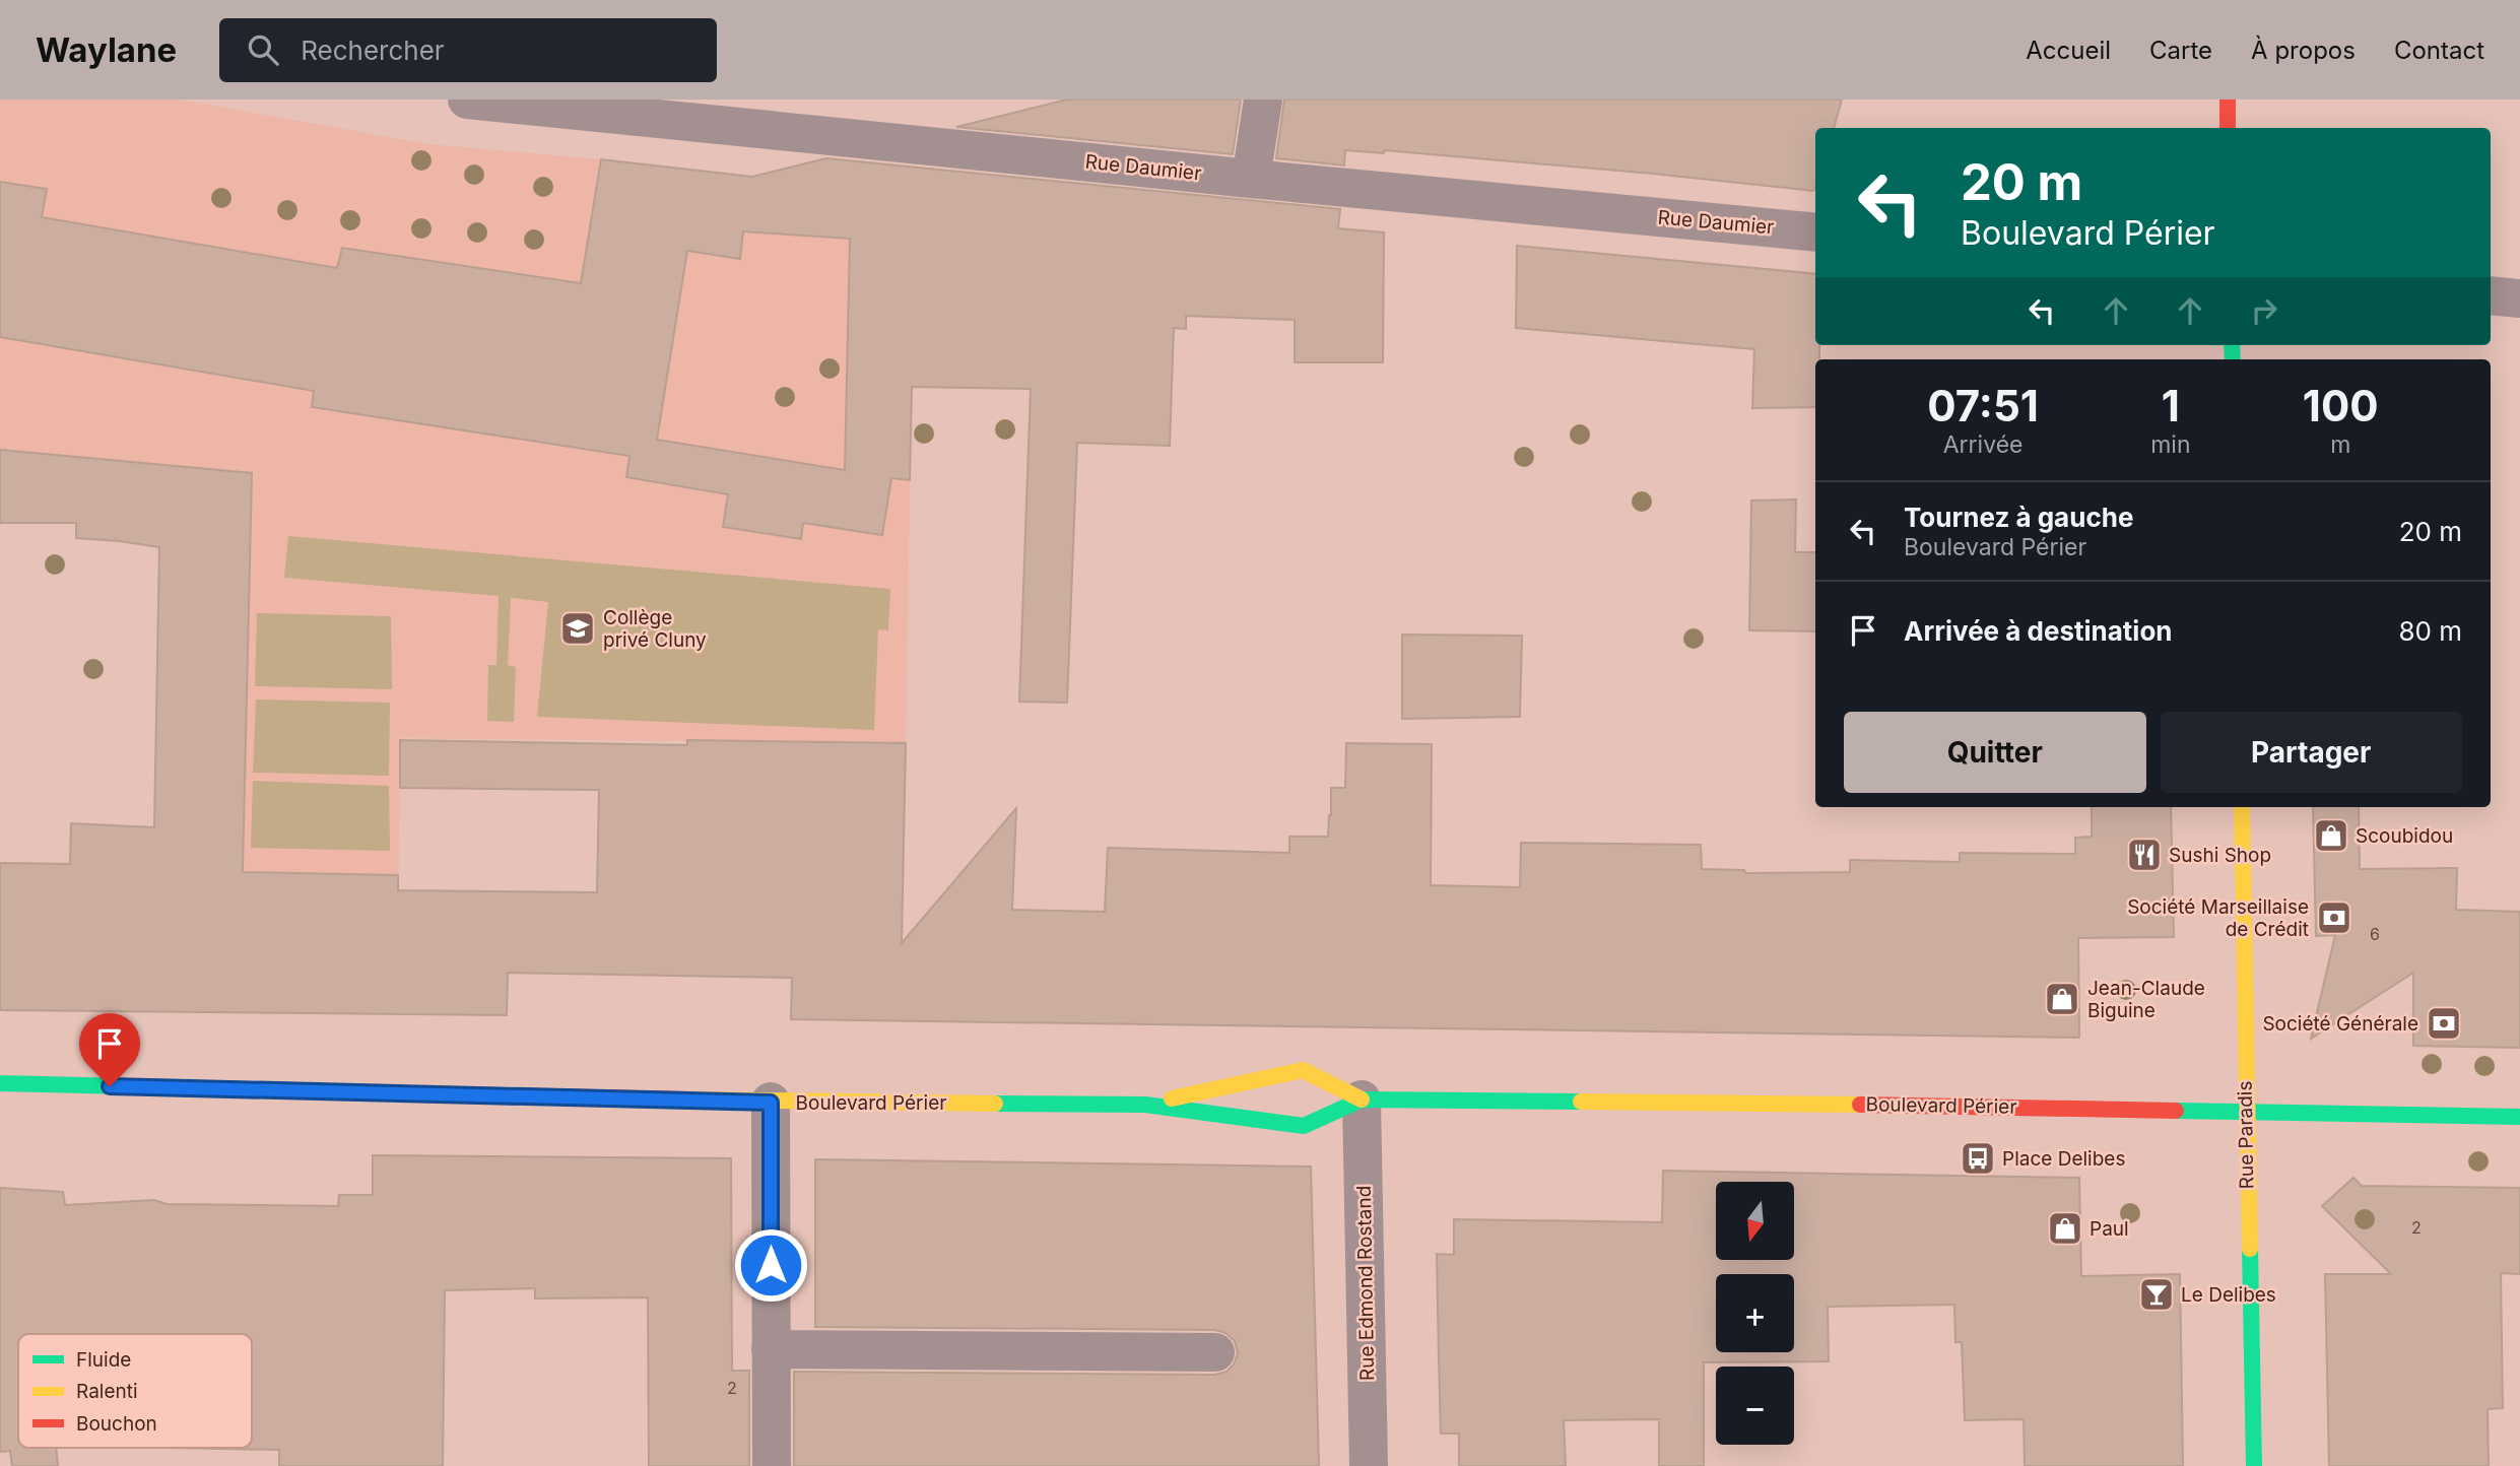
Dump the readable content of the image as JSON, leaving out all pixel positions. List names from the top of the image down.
{
  "streets": {
    "street": [
      "Rue Daumier",
      "Boulevard Périer",
      "Rue Paradis",
      "Rue Edmond Rostand"
    ]
  },
  "crossings": [
    ["Boulevard Périer", "Rue Paradis"],
    ["Boulevard Périer", "Rue Edmond Rostand"]
  ],
  "places": {
    "school or university": ["Collège privé Cluny"],
    "shop": ["Scoubidou", "Jean-Claude Biguine", "Paul"],
    "restaurant": ["Sushi Shop"],
    "bank": ["Société Marseillaise de Crédit", "Société Générale"],
    "bus stop": ["Place Delibes"],
    "bar": ["Le Delibes"]
  },
  "house_numbers": ["6", "2", "2"],
  "legend": ["Fluide", "Ralenti", "Bouchon"],
  "north": "bottom",
  "page": {
    "header": "Waylane",
    "search": "Rechercher",
    "nav": [
      "Accueil",
      "Carte",
      "À propos",
      "Contact"
    ],
    "turn": ["20 m", "Boulevard Périer"],
    "eta": [
      "07:51",
      "Arrivée",
      "1",
      "min",
      "100",
      "m"
    ],
    "list": [
      {
        "name": "Tournez à gauche",
        "note": "Boulevard Périer",
        "value": "20 m"
      },
      {
        "name": "Arrivée à destination",
        "value": "80 m"
      }
    ],
    "buttons": ["Quitter", "Partager"],
    "map_buttons": ["+", "−"]
  }
}
